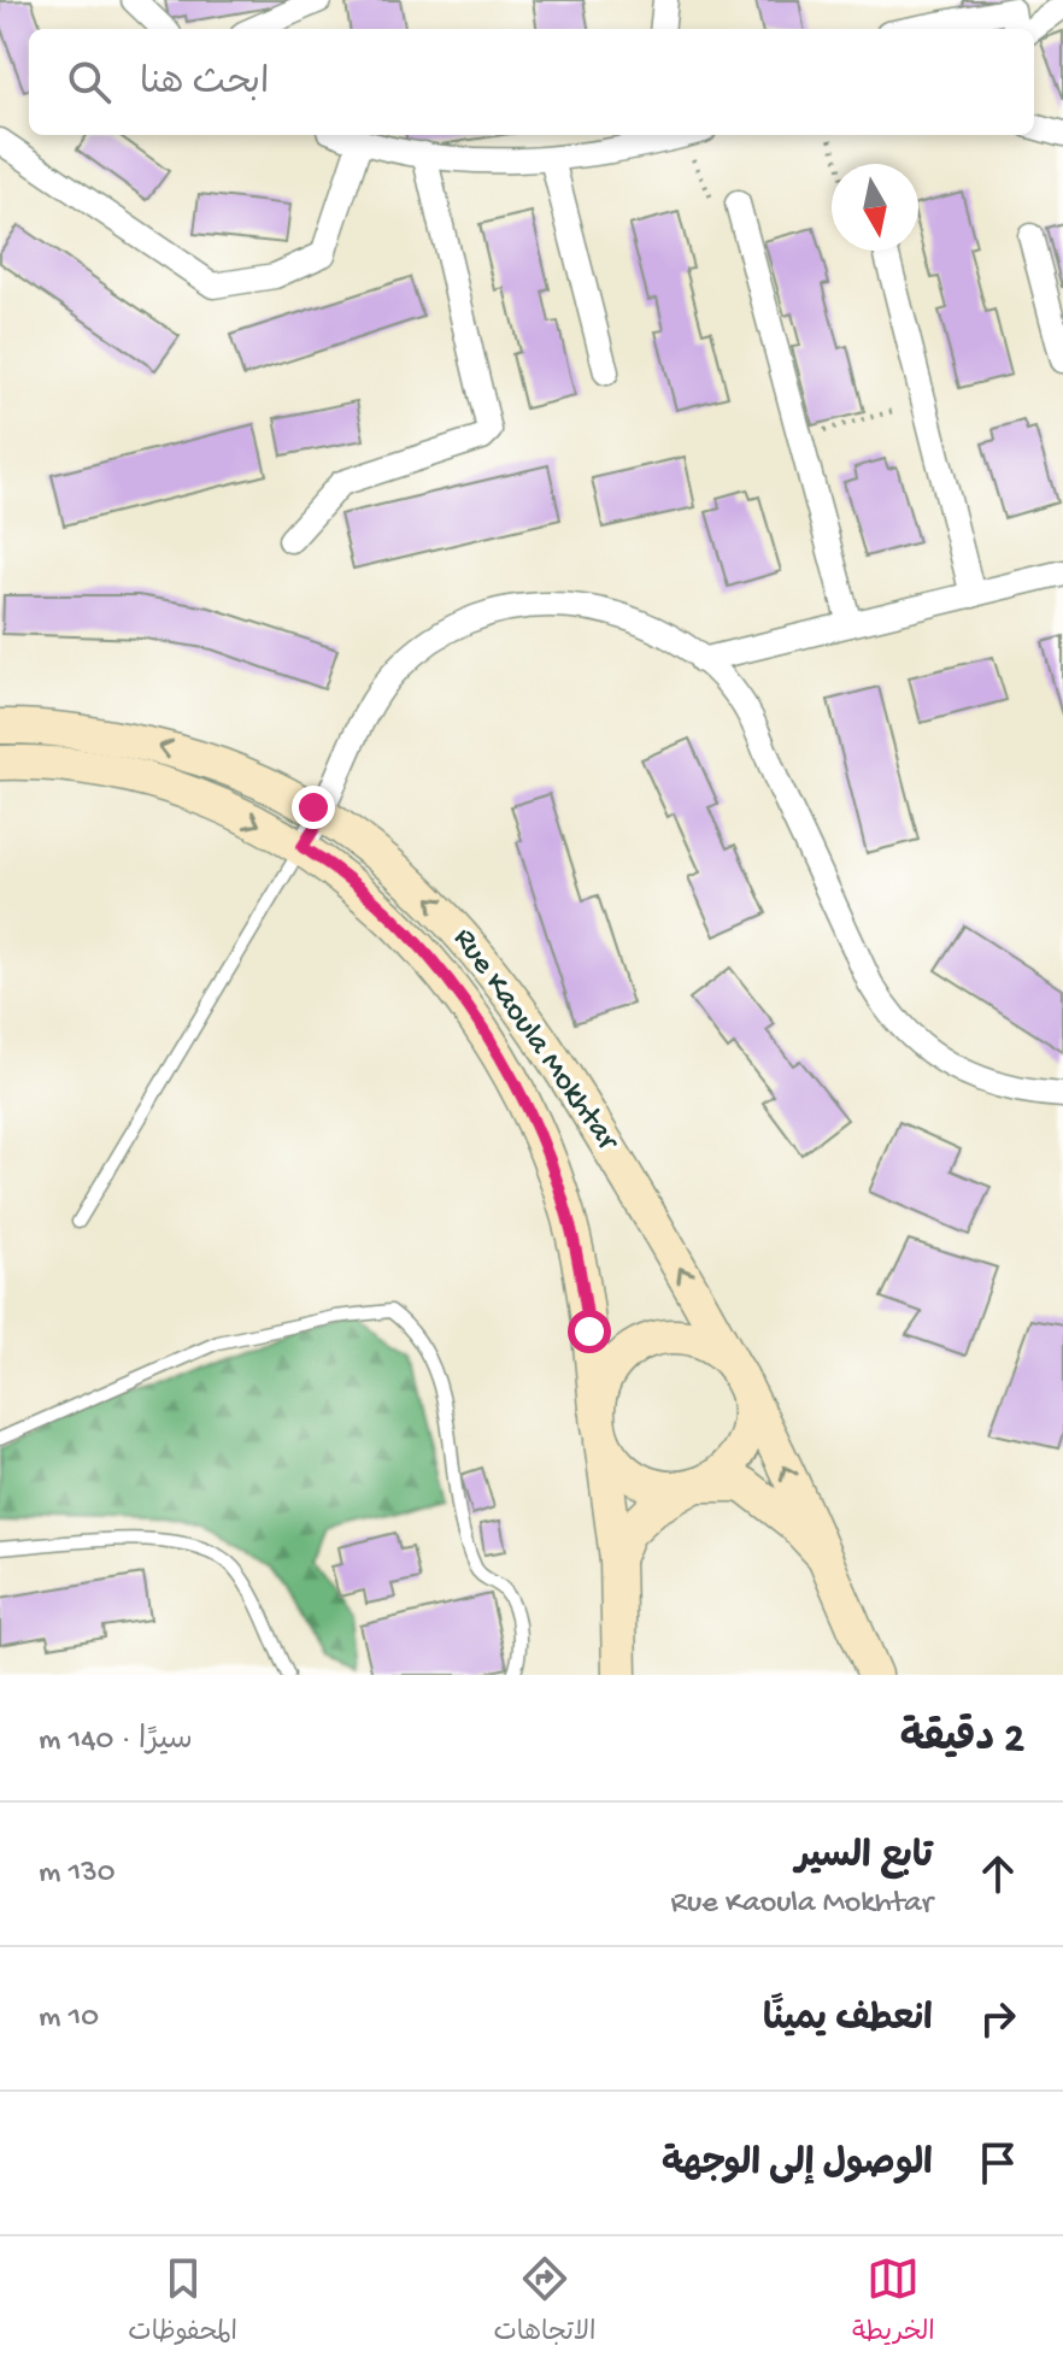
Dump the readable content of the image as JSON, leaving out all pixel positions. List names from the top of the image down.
{
  "streets": {
    "main road": ["Rue Kaoula Mokhtar"]
  },
  "north": "bottom",
  "page": {
    "search": "ابحث هنا",
    "heading": ["2 دقيقة", "سيرًا · 140 m"],
    "list": [
      ["تابع السير", "Rue Kaoula Mokhtar", "130 m"],
      ["انعطف يمينًا", "10 m"],
      "الوصول إلى الوجهة"
    ],
    "nav": ["الخريطة", "الاتجاهات", "المحفوظات"]
  }
}
